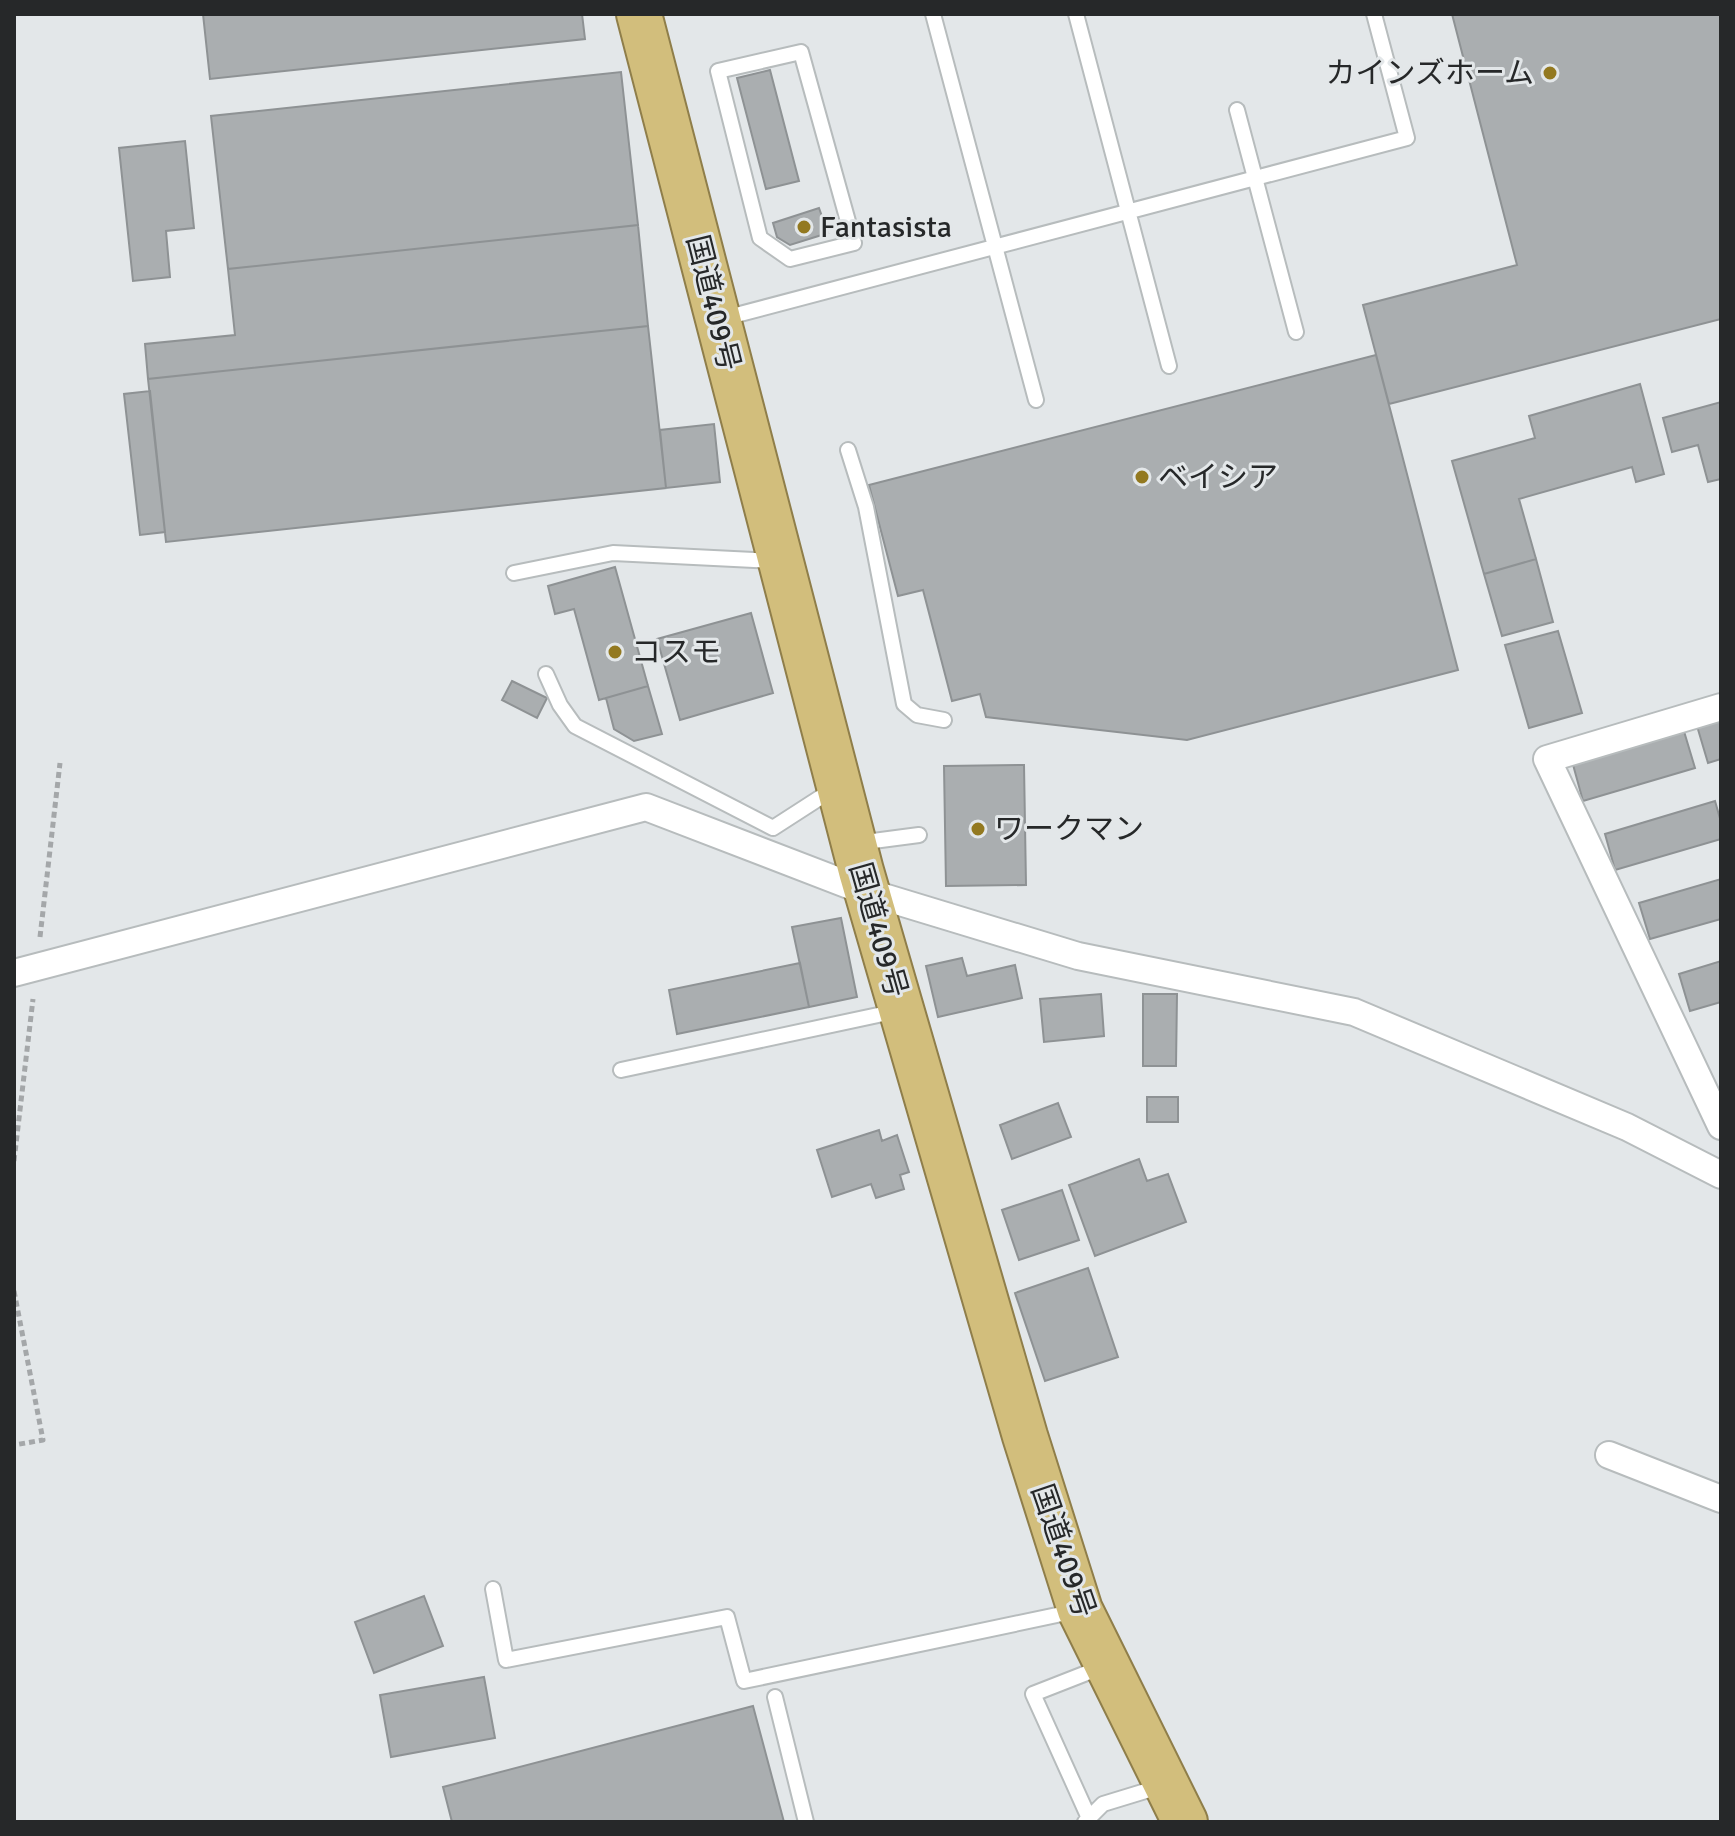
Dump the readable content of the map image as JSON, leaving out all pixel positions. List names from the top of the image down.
{
  "streets": {
    "highway": ["国道409号"]
  },
  "places": [
    "カインズホーム",
    "Fantasista",
    "ベイシア",
    "コスモ",
    "ワークマン"
  ]
}
